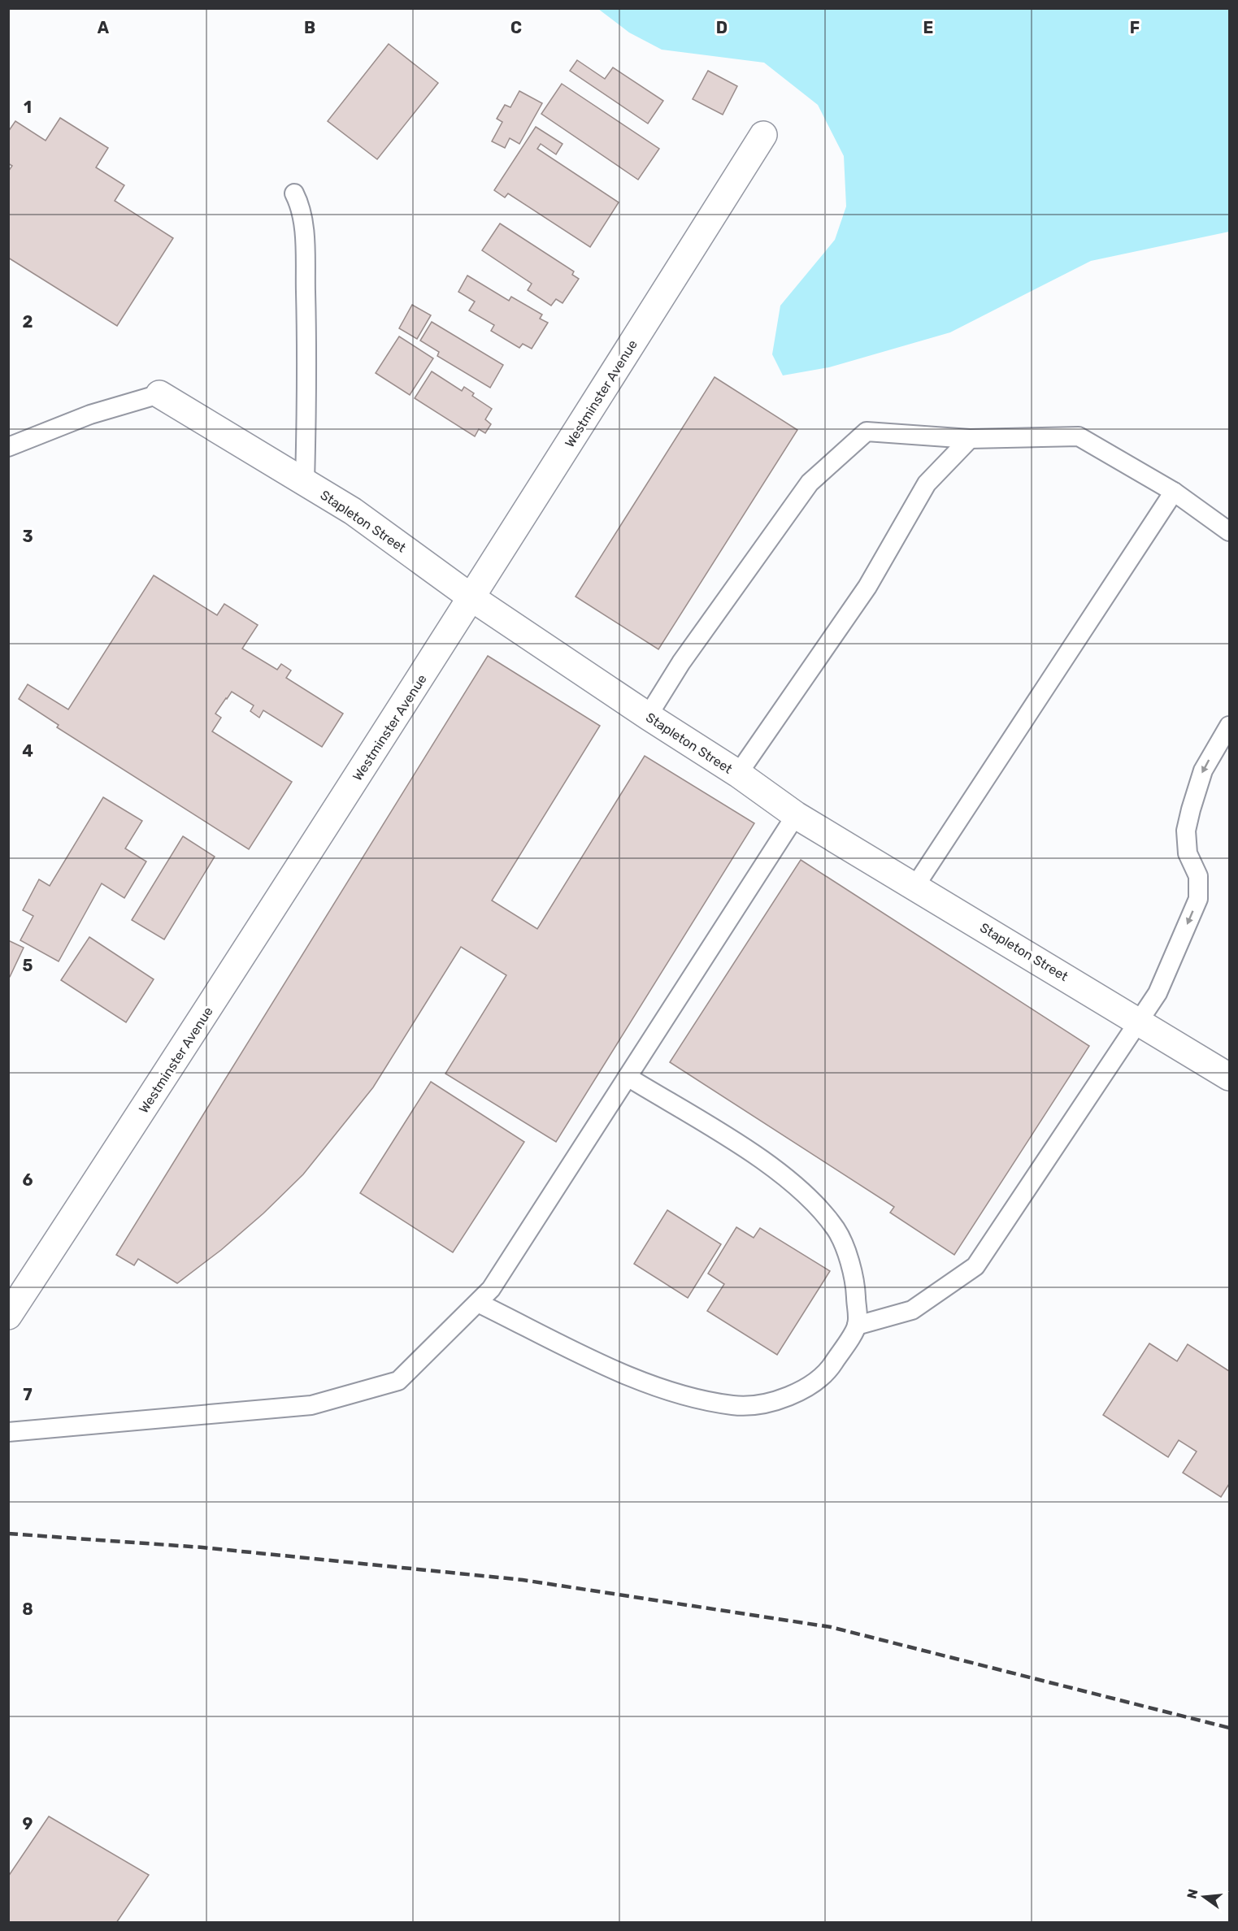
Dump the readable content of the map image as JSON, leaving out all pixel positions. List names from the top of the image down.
{
  "streets": {
    "street": ["Westminster Avenue", "Stapleton Street"]
  },
  "crossings": [
    ["Westminster Avenue", "Stapleton Street"]
  ],
  "north": "left",
  "grid": {
    "columns": [
      "A",
      "B",
      "C",
      "D",
      "E",
      "F"
    ],
    "rows": [
      "1",
      "2",
      "3",
      "4",
      "5",
      "6",
      "7",
      "8",
      "9"
    ]
  }
}
